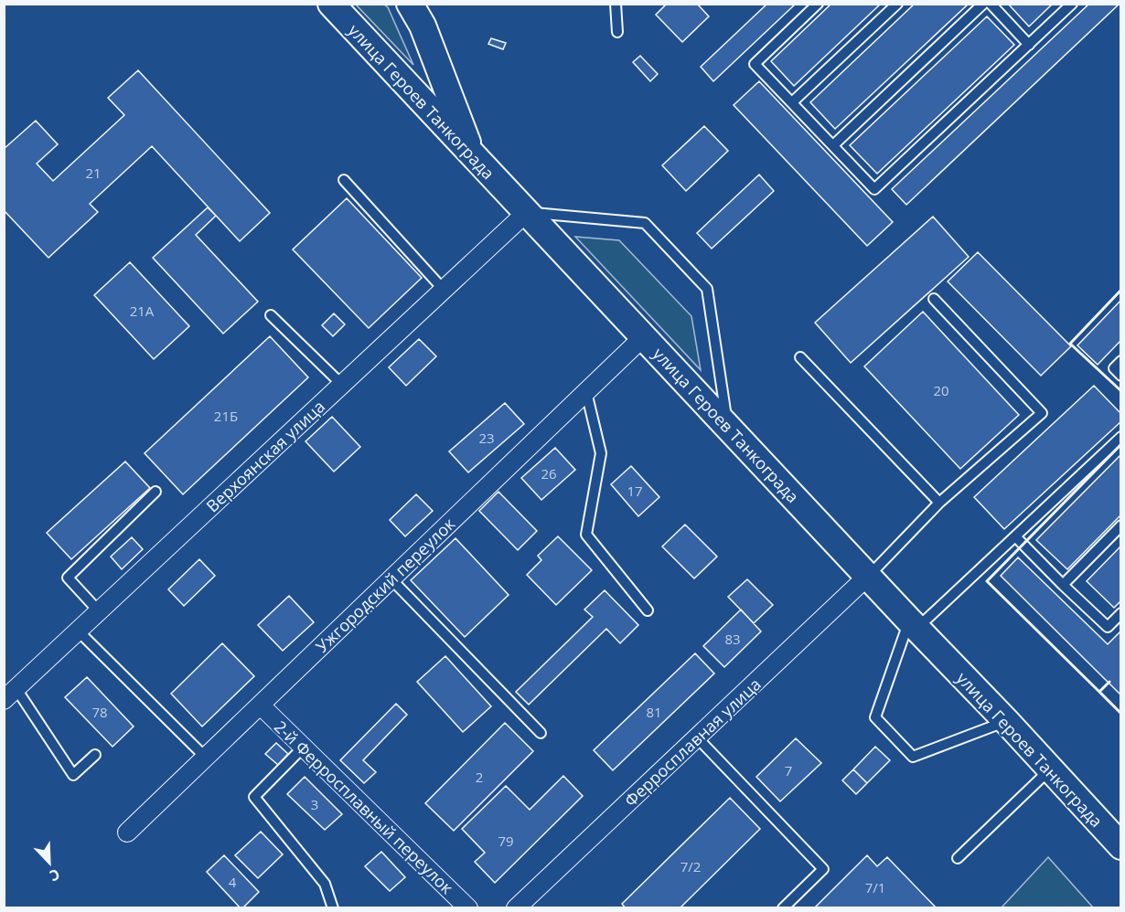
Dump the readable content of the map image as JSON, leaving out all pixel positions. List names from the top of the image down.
{
  "streets": {
    "main road": ["улица Героев Танкограда"],
    "street": [
      "Верхоянская улица",
      "Ужгородский переулок",
      "Ферросплавная улица",
      "2-й Ферросплавный переулок"
    ]
  },
  "crossings": [
    ["улица Героев Танкограда", "Верхоянская улица"],
    ["улица Героев Танкограда", "Ужгородский переулок"],
    ["улица Героев Танкограда", "Ферросплавная улица"],
    ["Ужгородский переулок", "2-й Ферросплавный переулок"]
  ],
  "house_numbers": [
    "21",
    "21А",
    "20",
    "21Б",
    "23",
    "26",
    "17",
    "83",
    "78",
    "81",
    "7",
    "2",
    "3",
    "79",
    "7/2",
    "4",
    "7/1"
  ],
  "north": "bottom right"
}
